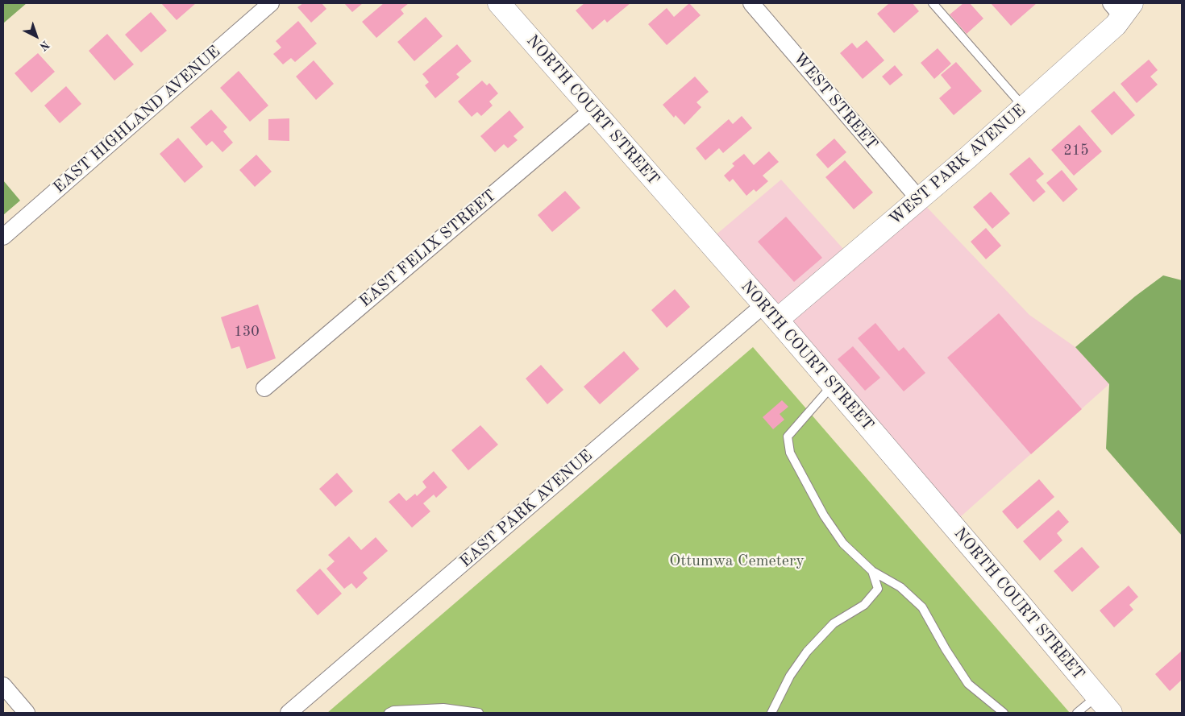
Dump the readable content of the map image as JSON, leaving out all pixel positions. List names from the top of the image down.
{
  "streets": {
    "main road": ["NORTH COURT STREET", "WEST PARK AVENUE"],
    "street": [
      "WEST STREET",
      "EAST HIGHLAND AVENUE",
      "EAST FELIX STREET",
      "EAST PARK AVENUE"
    ]
  },
  "crossings": [
    ["WEST STREET", "WEST PARK AVENUE"],
    ["NORTH COURT STREET", "WEST PARK AVENUE"],
    ["NORTH COURT STREET", "EAST FELIX STREET"],
    ["NORTH COURT STREET", "EAST PARK AVENUE"],
    ["WEST PARK AVENUE", "EAST PARK AVENUE"]
  ],
  "parks": ["Ottumwa Cemetery"],
  "house_numbers": ["215", "130"],
  "north": "bottom right"
}
